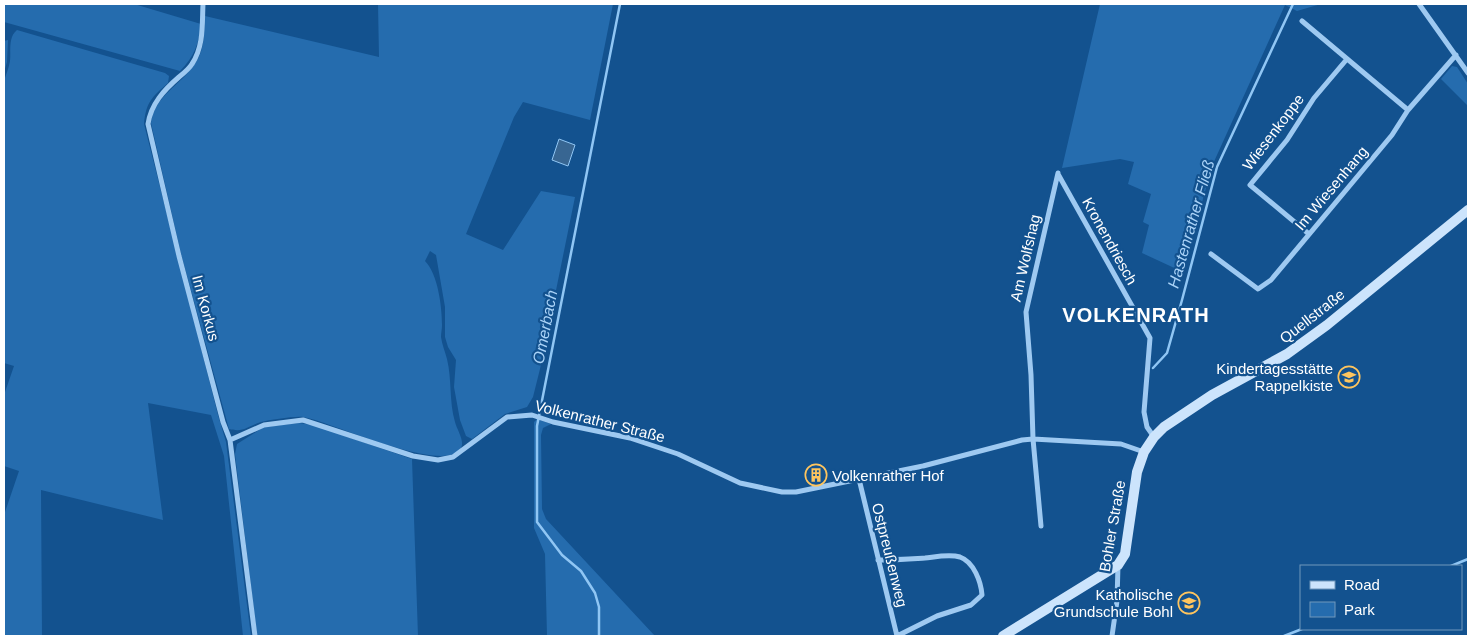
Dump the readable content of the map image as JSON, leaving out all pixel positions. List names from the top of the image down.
{
  "streets": {
    "main road": ["Quellstraße", "Bohler Straße"],
    "street": [
      "Wiesenkoppe",
      "Im Wiesenhang",
      "Kronendriesch",
      "Am Wolfshag",
      "Im Korkus",
      "Volkenrather Straße",
      "Ostpreußenweg"
    ]
  },
  "crossings": [
    ["Wiesenkoppe", "Im Wiesenhang"],
    ["Kronendriesch", "Am Wolfshag"],
    ["Kronendriesch", "Quellstraße"],
    ["Am Wolfshag", "Volkenrather Straße"],
    ["Im Korkus", "Volkenrather Straße"],
    ["Quellstraße", "Volkenrather Straße"],
    ["Quellstraße", "Bohler Straße"],
    ["Volkenrather Straße", "Bohler Straße"],
    ["Volkenrather Straße", "Ostpreußenweg"]
  ],
  "districts": ["VOLKENRATH"],
  "water": ["Hastenrather Fließ", "Omerbach"],
  "places": {
    "school or university": ["Kindertagesstätte Rappelkiste", "Katholische Grundschule Bohl"],
    "building": ["Volkenrather Hof"]
  },
  "legend": ["Road", "Park"]
}
